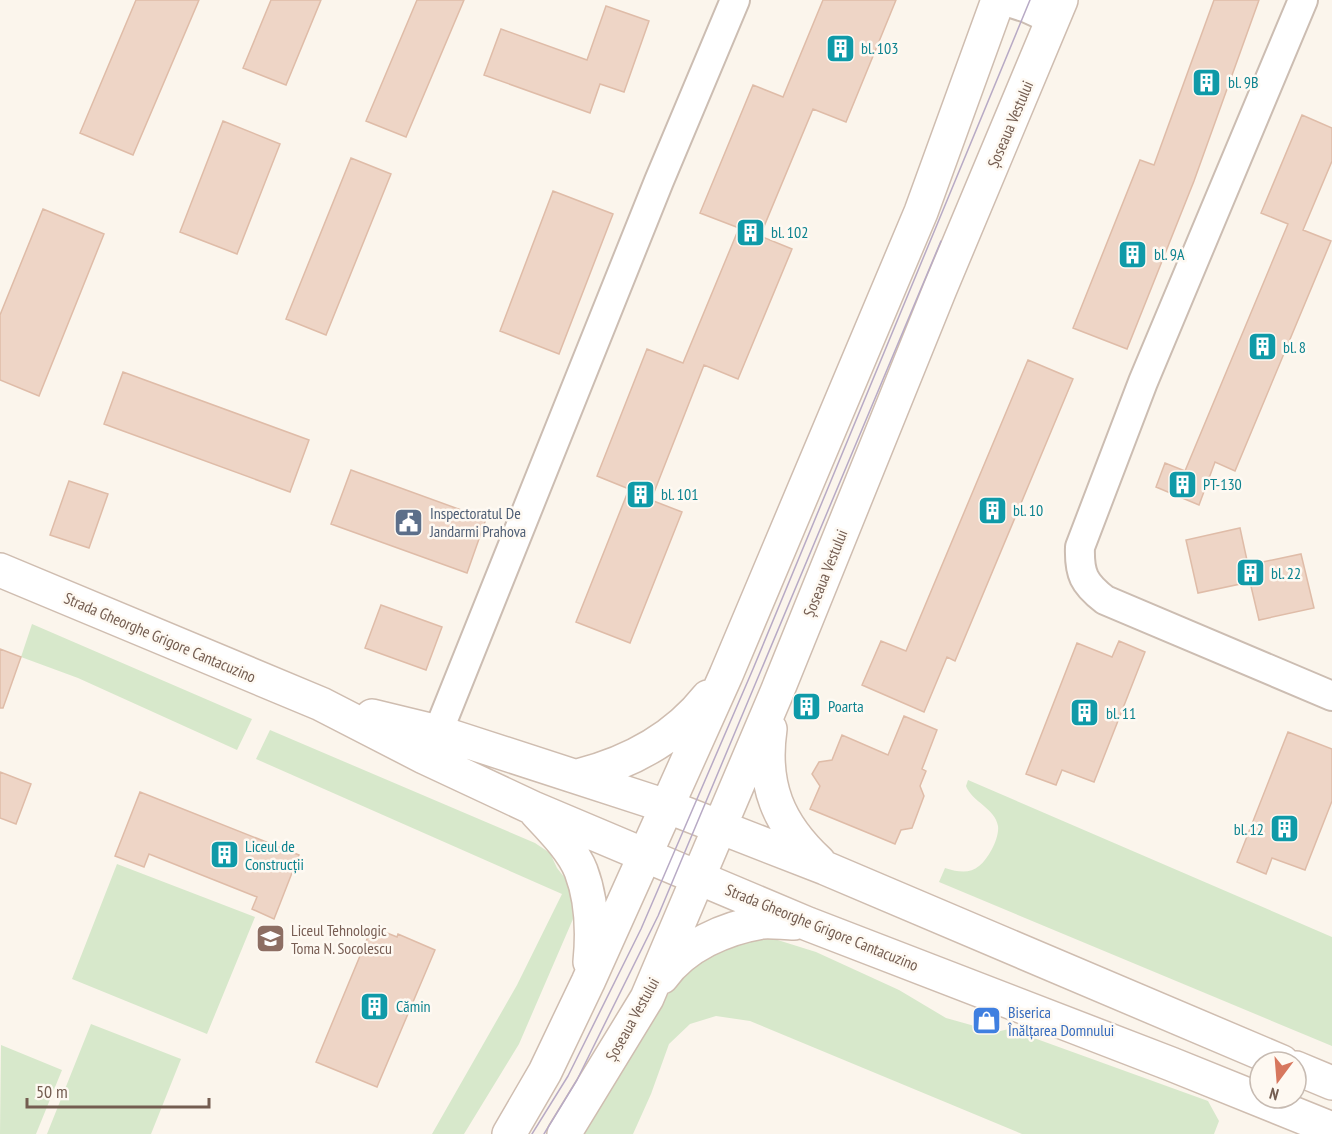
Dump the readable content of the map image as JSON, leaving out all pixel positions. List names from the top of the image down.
{
  "streets": {
    "main road": ["Șoseaua Vestului", "Strada Gheorghe Grigore Cantacuzino"]
  },
  "crossings": [
    ["Șoseaua Vestului", "Strada Gheorghe Grigore Cantacuzino"]
  ],
  "places": {
    "building": [
      "bl. 103",
      "bl. 9B",
      "bl. 102",
      "bl. 9A",
      "bl. 8",
      "PT-130",
      "bl. 101",
      "bl. 10",
      "bl. 22",
      "Poarta",
      "bl. 11",
      "bl. 12",
      "Liceul de Construcții",
      "Cămin"
    ],
    "public building": ["Inspectoratul De Jandarmi Prahova"],
    "school or university": ["Liceul Tehnologic Toma N. Socolescu"],
    "shop": ["Biserica Înălțarea Domnului"]
  },
  "scale_bar": "50 m",
  "north": "bottom"
}
